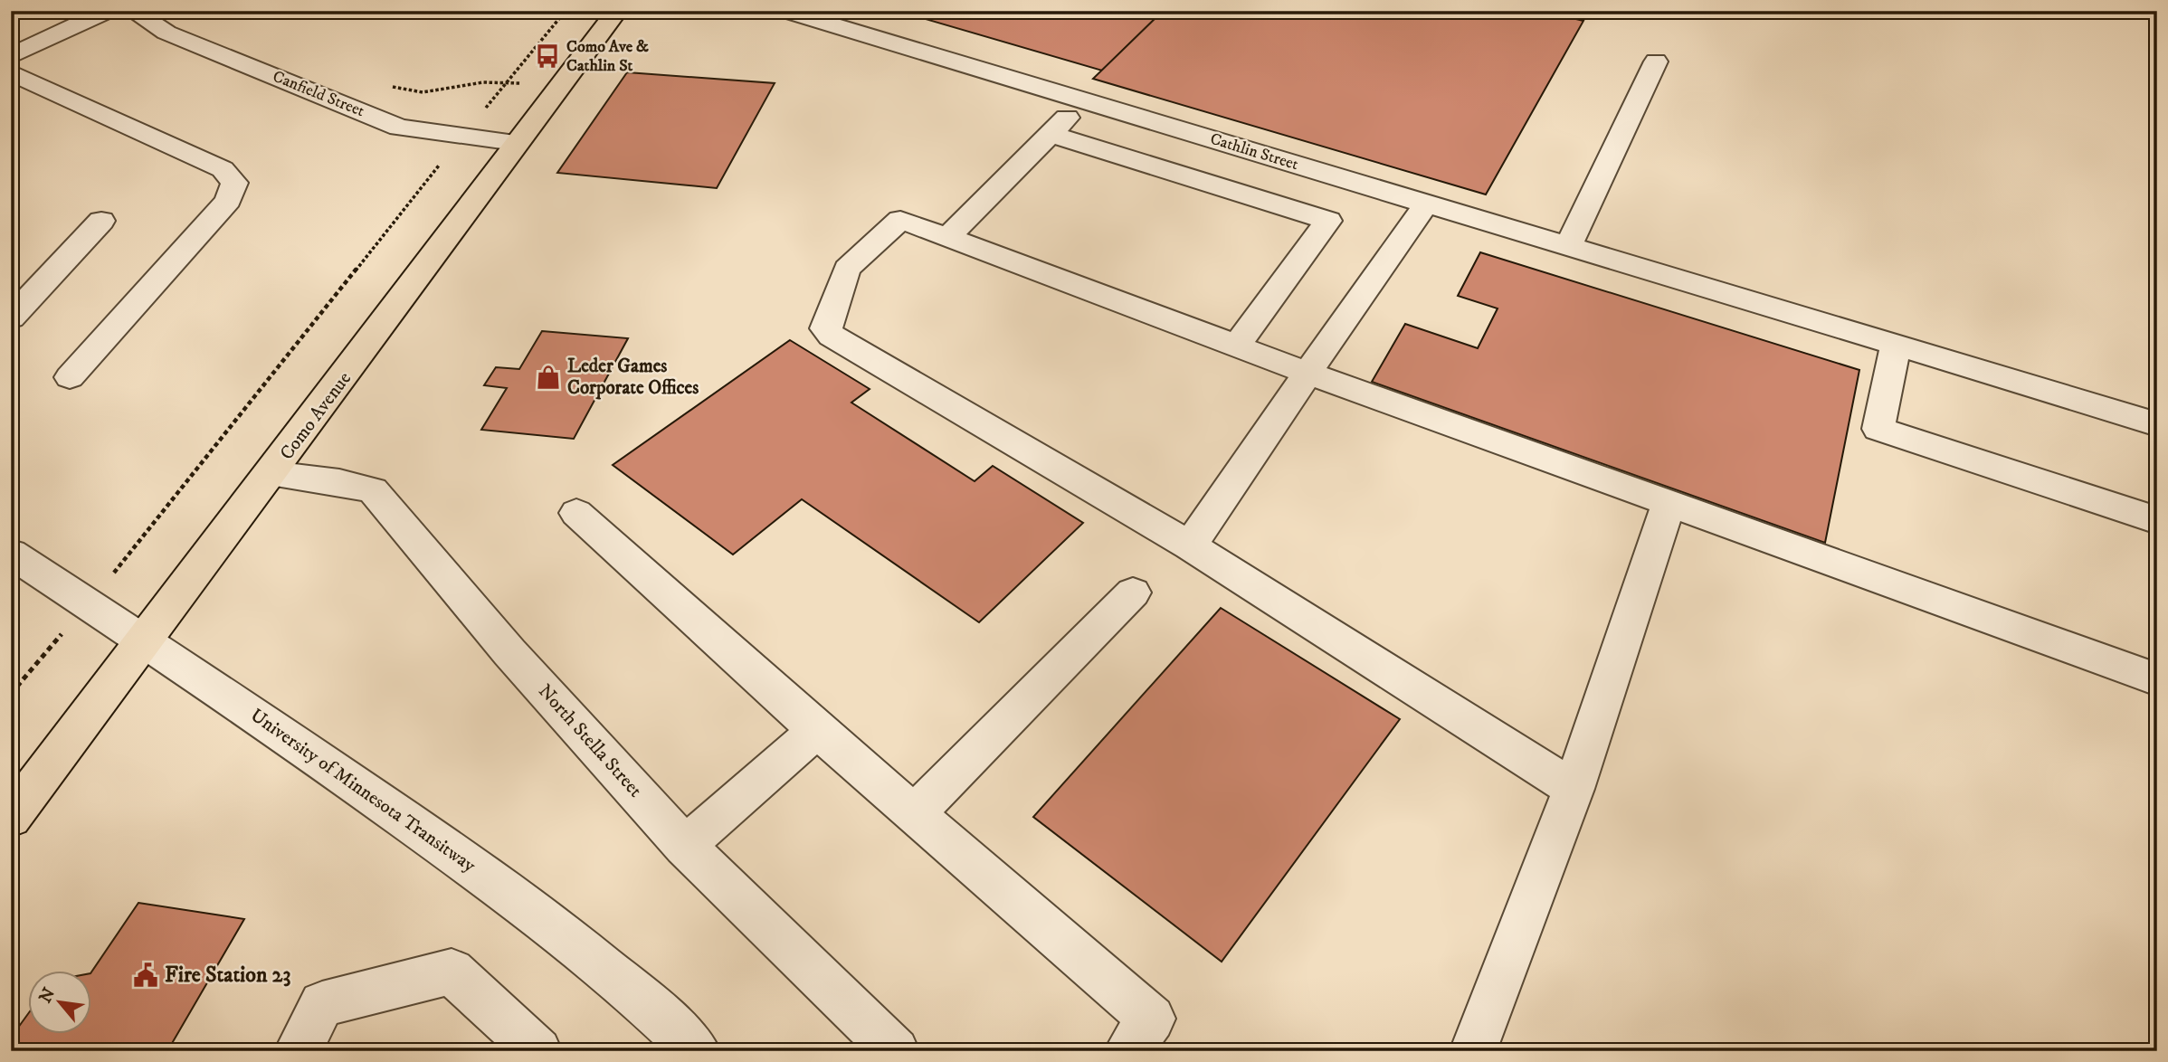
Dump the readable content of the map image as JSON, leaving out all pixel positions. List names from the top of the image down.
{
  "streets": {
    "main road": ["Como Avenue"],
    "street": [
      "Canfield Street",
      "Cathlin Street",
      "North Stella Street",
      "University of Minnesota Transitway"
    ]
  },
  "crossings": [
    ["Canfield Street", "Como Avenue"],
    ["Como Avenue", "North Stella Street"],
    ["Como Avenue", "University of Minnesota Transitway"]
  ],
  "places": {
    "bus stop": ["Como Ave & Cathlin St"],
    "shop": ["Leder Games Corporate Offices"],
    "public building": ["Fire Station 23"]
  },
  "north": "top left"
}
